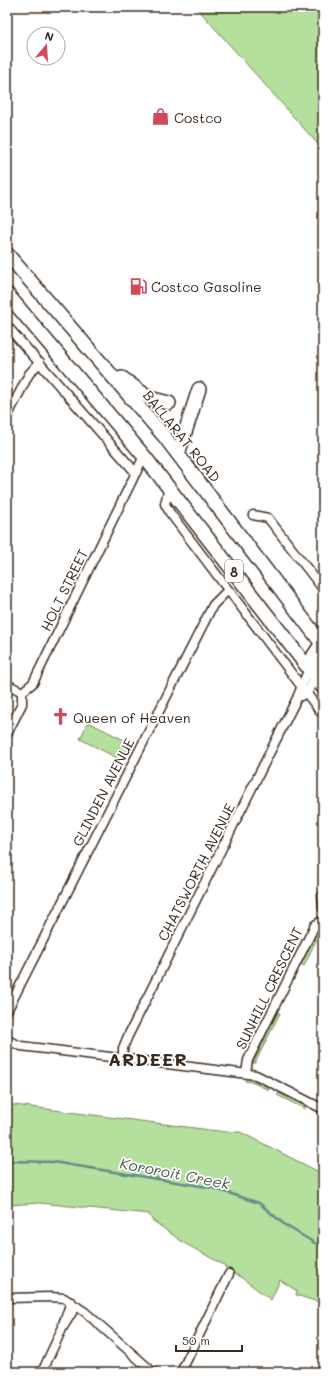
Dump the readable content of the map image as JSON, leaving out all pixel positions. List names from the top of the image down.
{
  "streets": {
    "highway": ["BALLARAT ROAD", "8"],
    "street": [
      "HOLT STREET",
      "GLINDEN AVENUE",
      "CHATSWORTH AVENUE",
      "SUNHILL CRESCENT"
    ]
  },
  "crossings": [
    ["8", "HOLT STREET"],
    ["8", "CHATSWORTH AVENUE"]
  ],
  "districts": ["ARDEER"],
  "water": ["Kororoit Creek"],
  "places": {
    "shop": ["Costco"],
    "fuel station": ["Costco Gasoline"],
    "church": ["Queen of Heaven"]
  },
  "scale_bar": "50 m",
  "north": "top"
}
